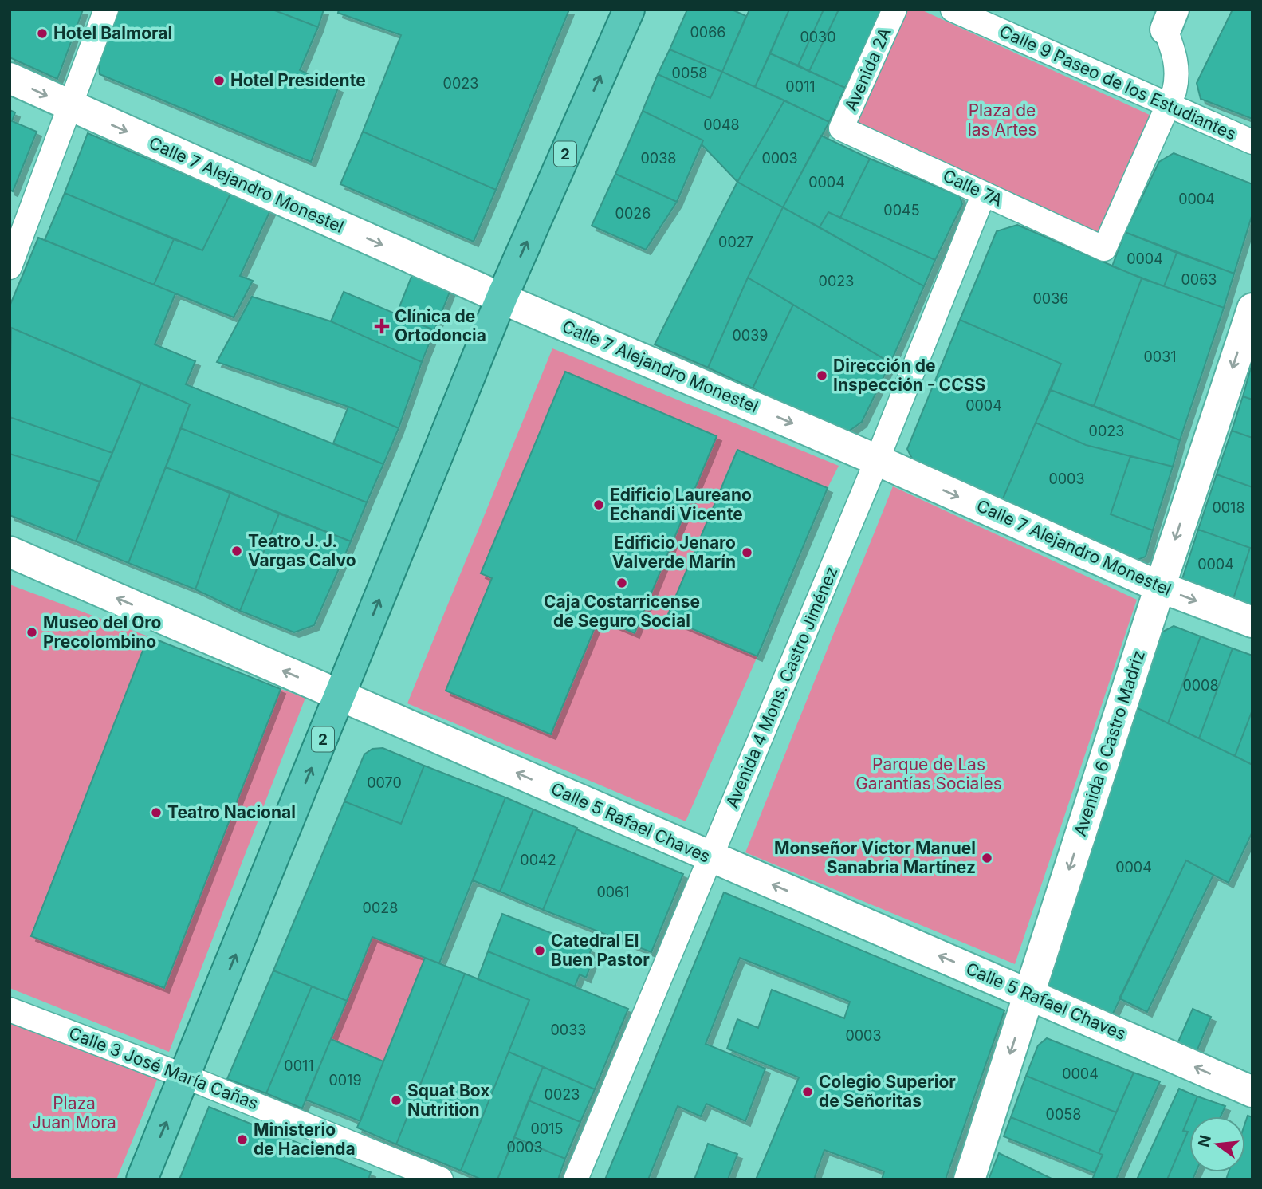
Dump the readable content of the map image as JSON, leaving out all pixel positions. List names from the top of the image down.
{
  "streets": {
    "highway": ["2"],
    "street": [
      "Avenida 2A",
      "Calle 9 Paseo de los Estudiantes",
      "Calle 7 Alejandro Monestel",
      "Calle 7A",
      "Avenida 4 Mons. Castro Jiménez",
      "Avenida 6 Castro Madriz",
      "Calle 5 Rafael Chaves",
      "Calle 3 José María Cañas"
    ]
  },
  "crossings": [
    ["Avenida 2A", "Calle 7A"],
    ["Calle 9 Paseo de los Estudiantes", "Calle 7A"],
    ["2", "Calle 7 Alejandro Monestel"],
    ["2", "Calle 5 Rafael Chaves"],
    ["2", "Calle 3 José María Cañas"],
    ["Calle 7 Alejandro Monestel", "Avenida 4 Mons. Castro Jiménez"],
    ["Calle 7 Alejandro Monestel", "Avenida 6 Castro Madriz"],
    ["Calle 7A", "Avenida 4 Mons. Castro Jiménez"],
    ["Avenida 4 Mons. Castro Jiménez", "Calle 5 Rafael Chaves"],
    ["Avenida 6 Castro Madriz", "Calle 5 Rafael Chaves"]
  ],
  "one_way": ["Calle 7 Alejandro Monestel", "Avenida 6 Castro Madriz", "Calle 5 Rafael Chaves"],
  "parks": ["Plaza de las Artes", "Parque de Las Garantías Sociales", "Plaza Juan Mora"],
  "places": {
    "other": [
      "Hotel Balmoral",
      "Hotel Presidente",
      "Dirección de Inspección - CCSS",
      "Edificio Laureano Echandi Vicente",
      "Teatro J. J. Vargas Calvo",
      "Edificio Jenaro Valverde Marín",
      "Caja Costarricense de Seguro Social",
      "Museo del Oro Precolombino",
      "Teatro Nacional",
      "Monseñor Víctor Manuel Sanabria Martínez",
      "Catedral El Buen Pastor",
      "Colegio Superior de Señoritas",
      "Squat Box Nutrition",
      "Ministerio de Hacienda"
    ],
    "health": ["Clínica de Ortodoncia"]
  },
  "house_numbers": [
    "0066",
    "0030",
    "0058",
    "0023",
    "0011",
    "0048",
    "0038",
    "0003",
    "0004",
    "0004",
    "0045",
    "0026",
    "0027",
    "0004",
    "0063",
    "0023",
    "0036",
    "0039",
    "0031",
    "0004",
    "0023",
    "0003",
    "0018",
    "0004",
    "0008",
    "0070",
    "0042",
    "0004",
    "0061",
    "0028",
    "0033",
    "0003",
    "0011",
    "0004",
    "0019",
    "0023",
    "0058",
    "0015",
    "0003"
  ],
  "north": "left"
}
